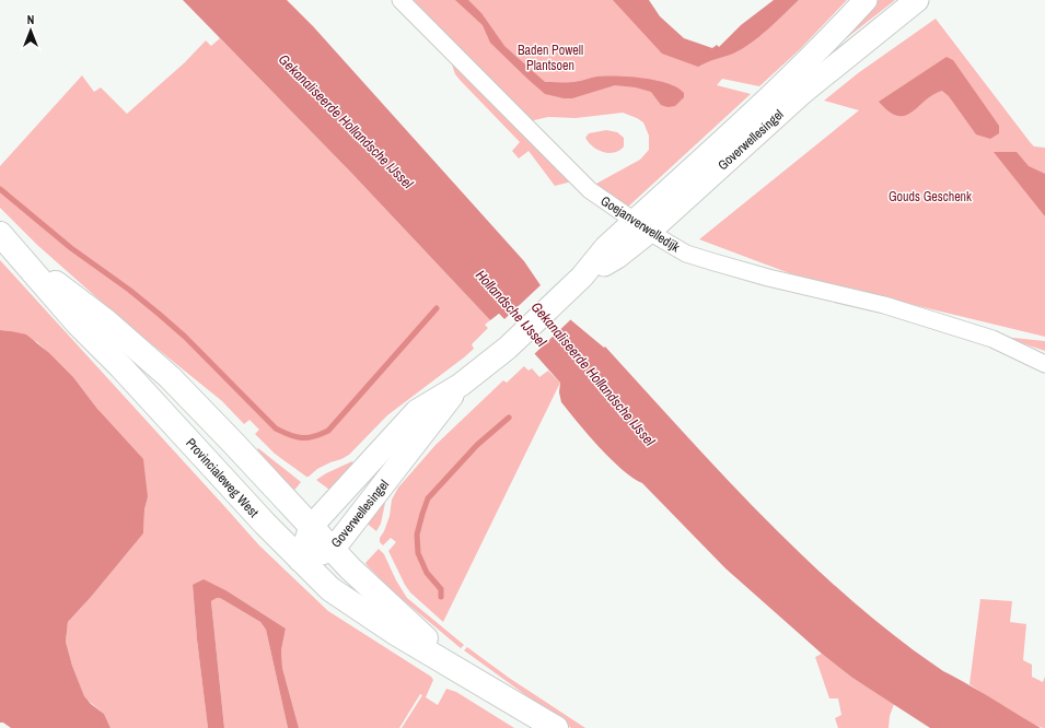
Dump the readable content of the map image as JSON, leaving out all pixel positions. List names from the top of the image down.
{
  "streets": {
    "main road": ["Goverwellesingel", "Provincialeweg West"],
    "street": ["Goejanverwelledijk"]
  },
  "crossings": [
    ["Goverwellesingel", "Goejanverwelledijk"],
    ["Goverwellesingel", "Provincialeweg West"]
  ],
  "water": ["Gekanaliseerde Hollandsche IJssel", "Hollandsche IJssel"],
  "parks": ["Baden Powell Plantsoen", "Gouds Geschenk"],
  "north": "top"
}
